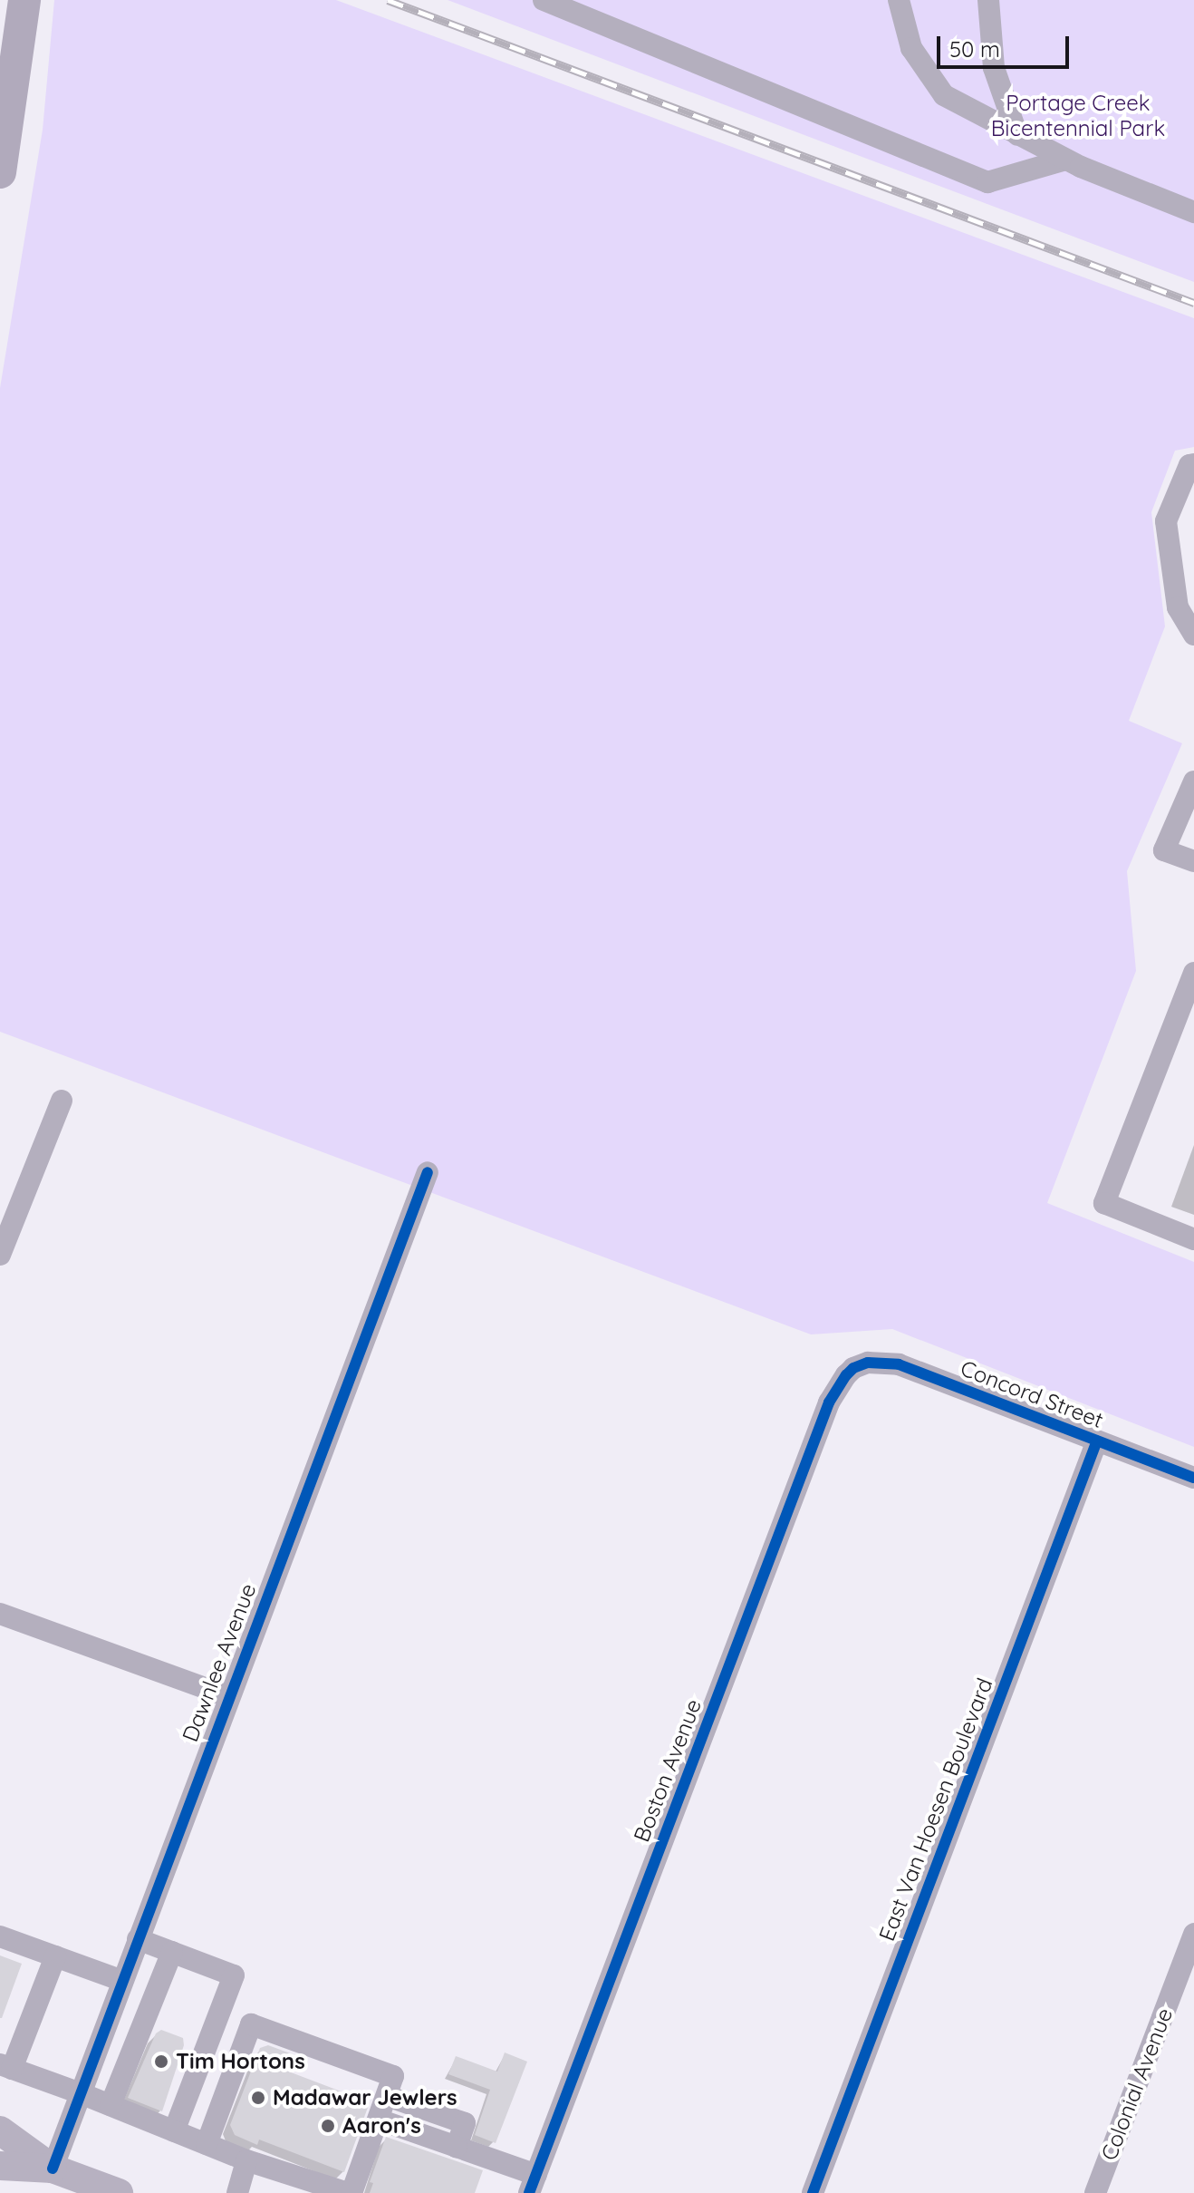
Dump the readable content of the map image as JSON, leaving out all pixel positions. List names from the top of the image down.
{
  "streets": {
    "street": [
      "Concord Street",
      "Dawnlee Avenue",
      "Boston Avenue",
      "East Van Hoesen Boulevard",
      "Colonial Avenue"
    ]
  },
  "crossings": [
    ["Concord Street", "Boston Avenue"],
    ["Concord Street", "East Van Hoesen Boulevard"]
  ],
  "parks": ["Portage Creek Bicentennial Park"],
  "places": ["Tim Hortons", "Madawar Jewlers", "Aaron's"],
  "scale_bar": "50 m"
}
